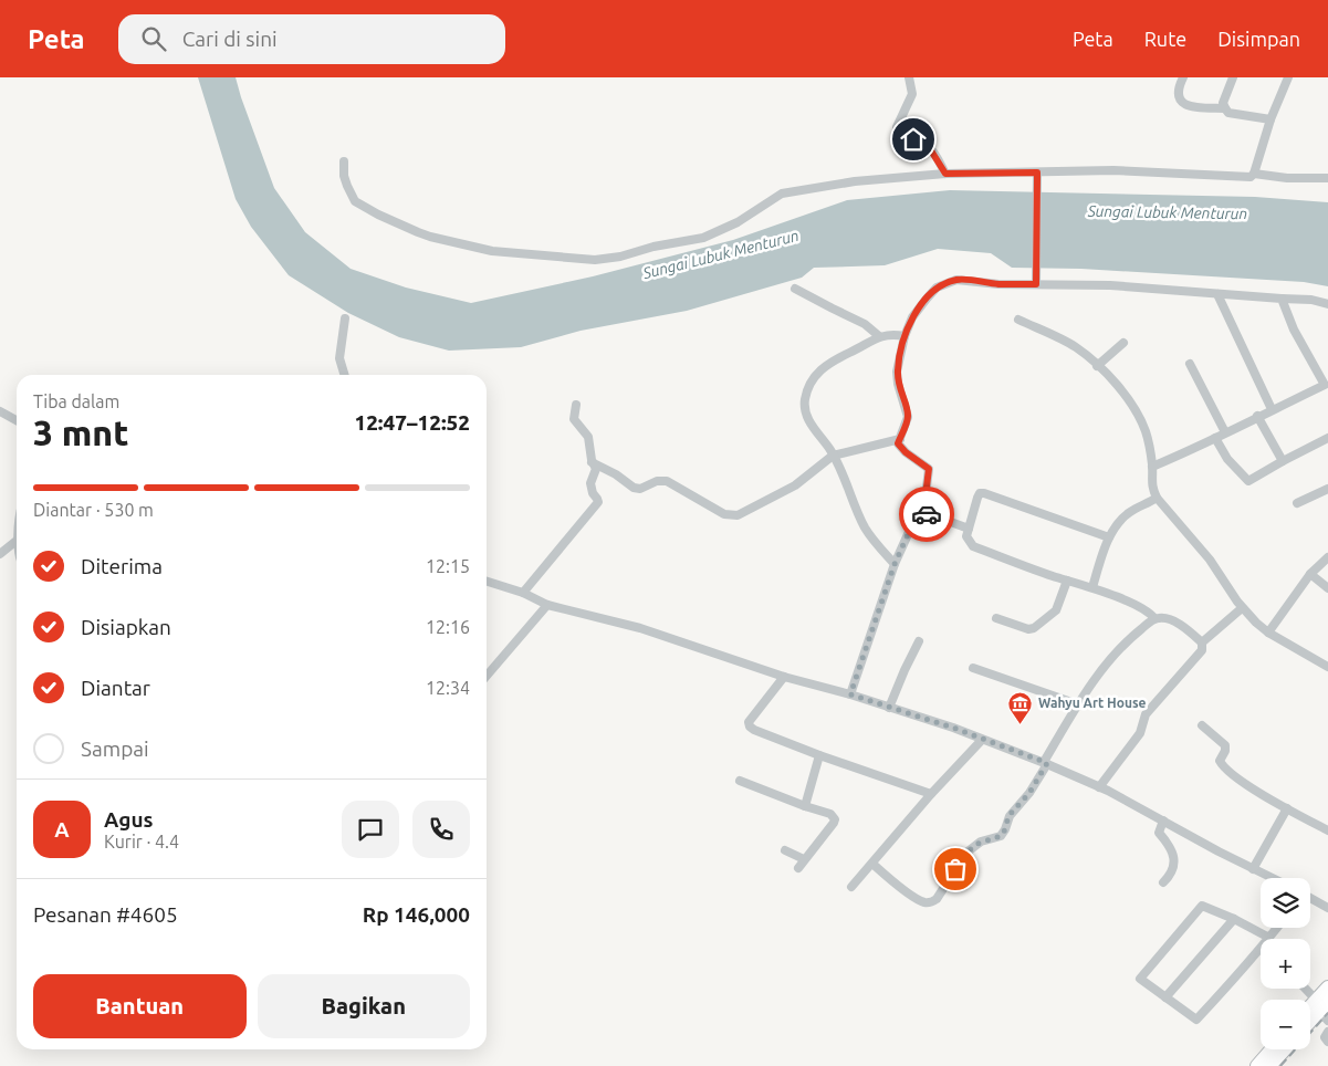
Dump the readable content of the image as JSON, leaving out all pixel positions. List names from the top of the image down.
{
  "water": ["Sungai Lubuk Menturun"],
  "places": {
    "museum": ["Wahyu Art House"]
  },
  "page": {
    "header": "Peta",
    "search": "Cari di sini",
    "nav": ["Peta", "Rute", "Disimpan"],
    "heading": ["3 mnt", "Tiba dalam", "12:47–12:52"],
    "panel": [
      "Agus",
      "Kurir · 4.4",
      "Pesanan #4605",
      "Rp 146,000"
    ],
    "bar": "Diantar · 530 m",
    "list": [
      ["Diterima", "12:15"],
      ["Disiapkan", "12:16"],
      ["Diantar", "12:34"],
      "Sampai"
    ],
    "round": "A",
    "map_buttons": ["+", "−"],
    "buttons": ["Bantuan", "Bagikan"]
  }
}
